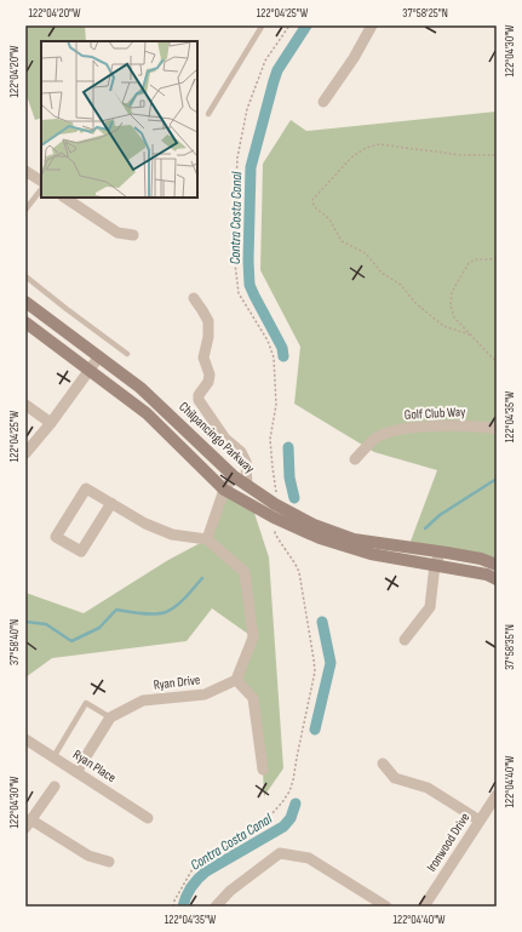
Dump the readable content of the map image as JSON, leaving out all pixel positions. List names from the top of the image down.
{
  "streets": {
    "street": [
      "Golf Club Way",
      "Chilpancingo Parkway",
      "Ryan Drive",
      "Ryan Place",
      "Ironwood Drive"
    ]
  },
  "water": ["Contra Costa Canal"],
  "coordinates": [
    "122°04'20\"W",
    "122°04'25\"W",
    "37°58'25\"N",
    "122°04'30\"W",
    "122°04'35\"W",
    "37°58'40\"N",
    "37°58'35\"N",
    "122°04'40\"W"
  ]
}
